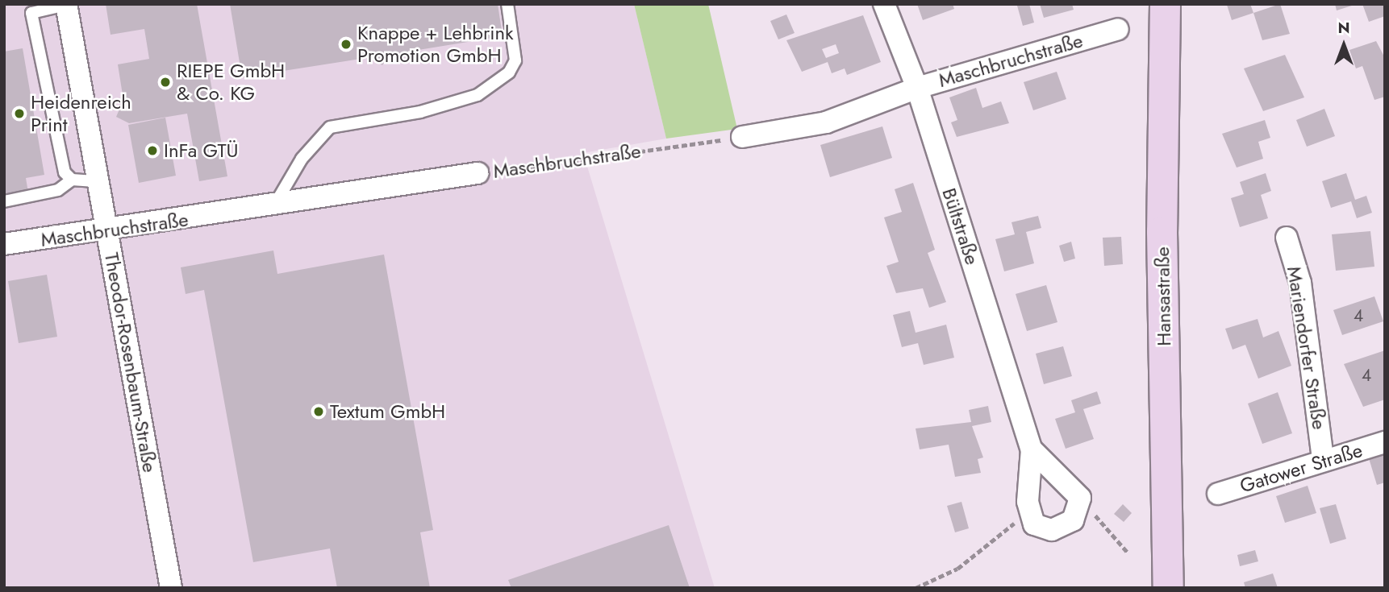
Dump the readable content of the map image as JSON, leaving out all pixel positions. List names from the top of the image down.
{
  "streets": {
    "main road": ["Hansastraße"],
    "street": [
      "Maschbruchstraße",
      "Bültstraße",
      "Mariendorfer Straße",
      "Theodor-Rosenbaum-Straße",
      "Gatower Straße"
    ]
  },
  "crossings": [
    ["Maschbruchstraße", "Bültstraße"],
    ["Maschbruchstraße", "Theodor-Rosenbaum-Straße"],
    ["Mariendorfer Straße", "Gatower Straße"]
  ],
  "places": [
    "Knappe + Lehbrink Promotion GmbH",
    "RIEPE GmbH & Co. KG",
    "Heidenreich Print",
    "InFa GTÜ",
    "Textum GmbH"
  ],
  "house_numbers": ["4", "4"],
  "north": "top"
}
